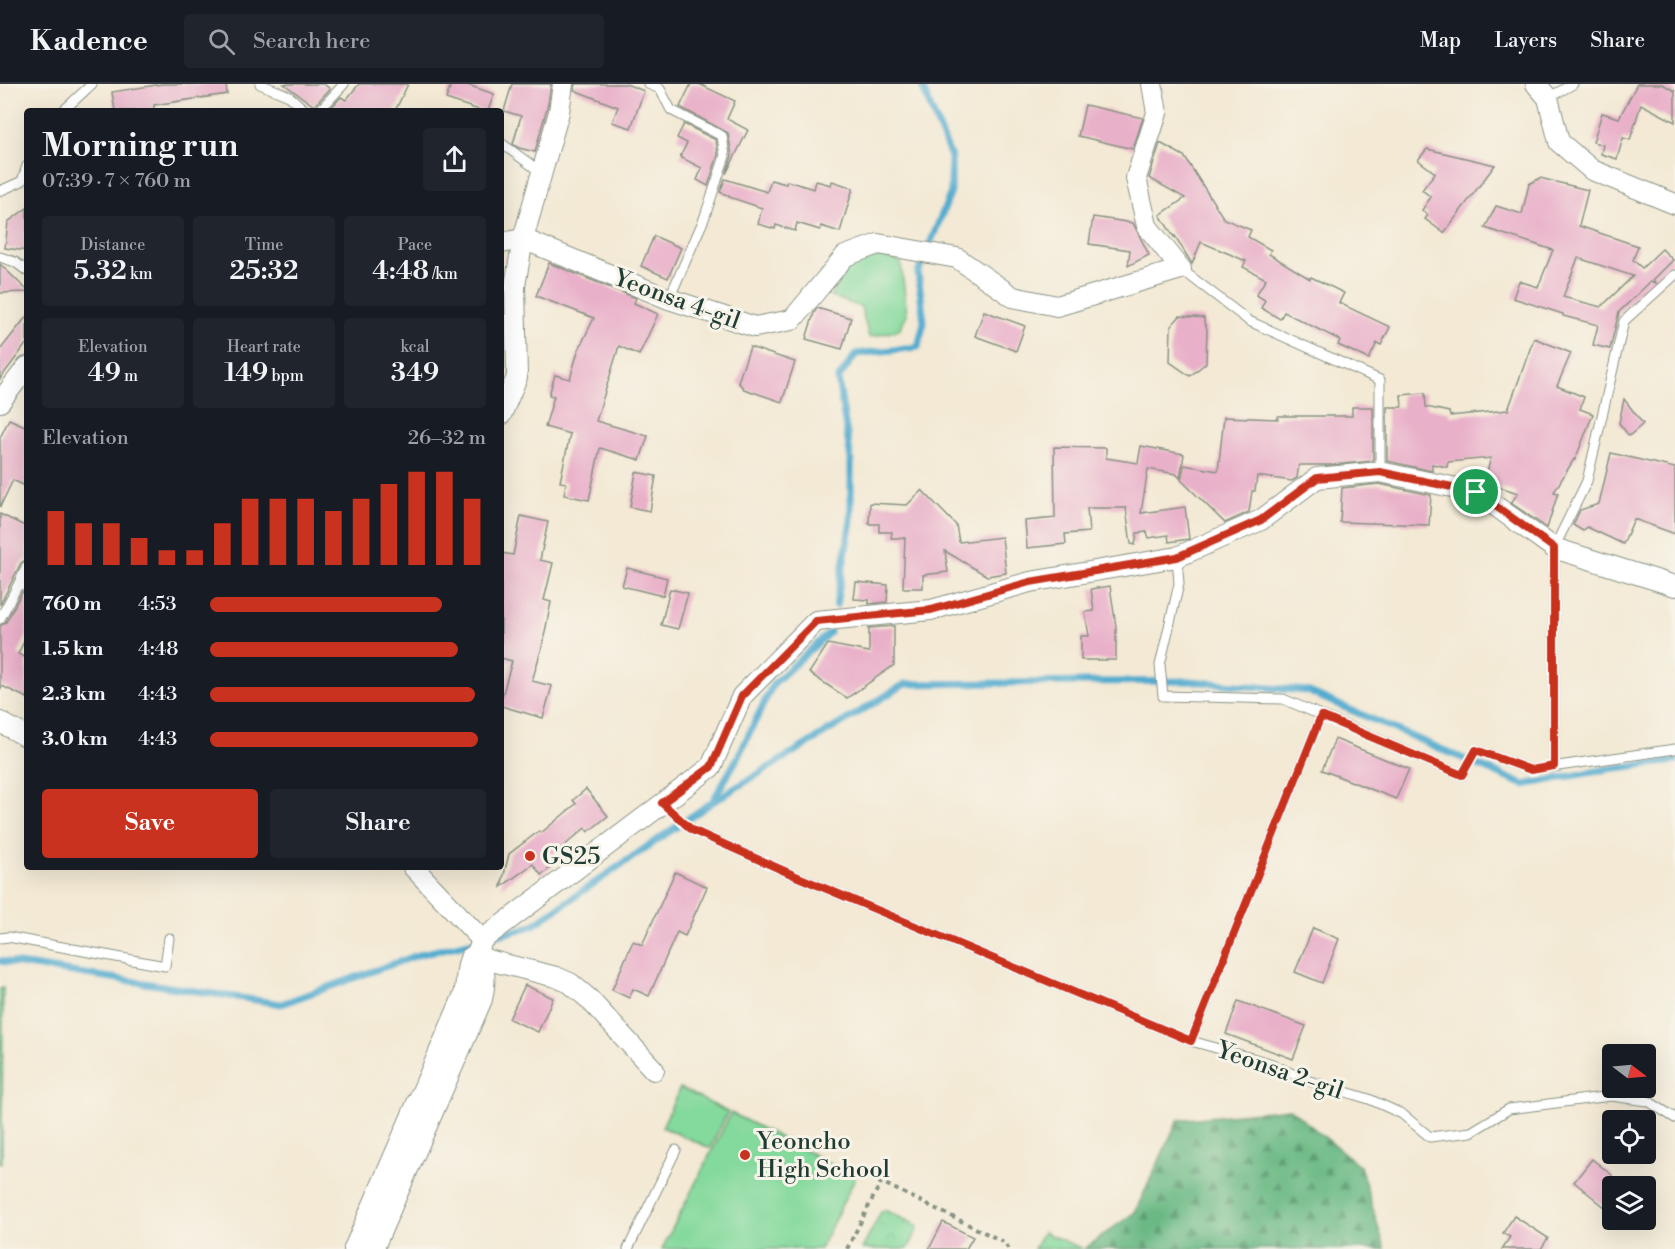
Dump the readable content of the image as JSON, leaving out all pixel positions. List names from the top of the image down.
{
  "streets": {
    "street": ["Yeonsa 4-gil"],
    "lane": ["Yeonsa 2-gil"]
  },
  "places": ["GS25", "Yeoncho High School"],
  "north": "right",
  "page": {
    "header": "Kadence",
    "search": "Search here",
    "nav": ["Map", "Layers", "Share"],
    "heading": ["Morning run", "07:39 · 7 × 760 m"],
    "stats": [
      ["Distance", "5.32 km"],
      ["Time", "25:32"],
      ["Pace", "4:48 /km"],
      ["Elevation", "49 m"],
      ["Heart rate", "149 bpm"],
      ["kcal", "349"]
    ],
    "chart": ["Elevation", "26–32 m"],
    "list": [
      {
        "name": "760 m",
        "note": "4:53"
      },
      {
        "name": "1.5 km",
        "note": "4:48"
      },
      {
        "name": "2.3 km",
        "note": "4:43"
      },
      {
        "name": "3.0 km",
        "note": "4:43"
      }
    ],
    "buttons": ["Save", "Share"]
  }
}
